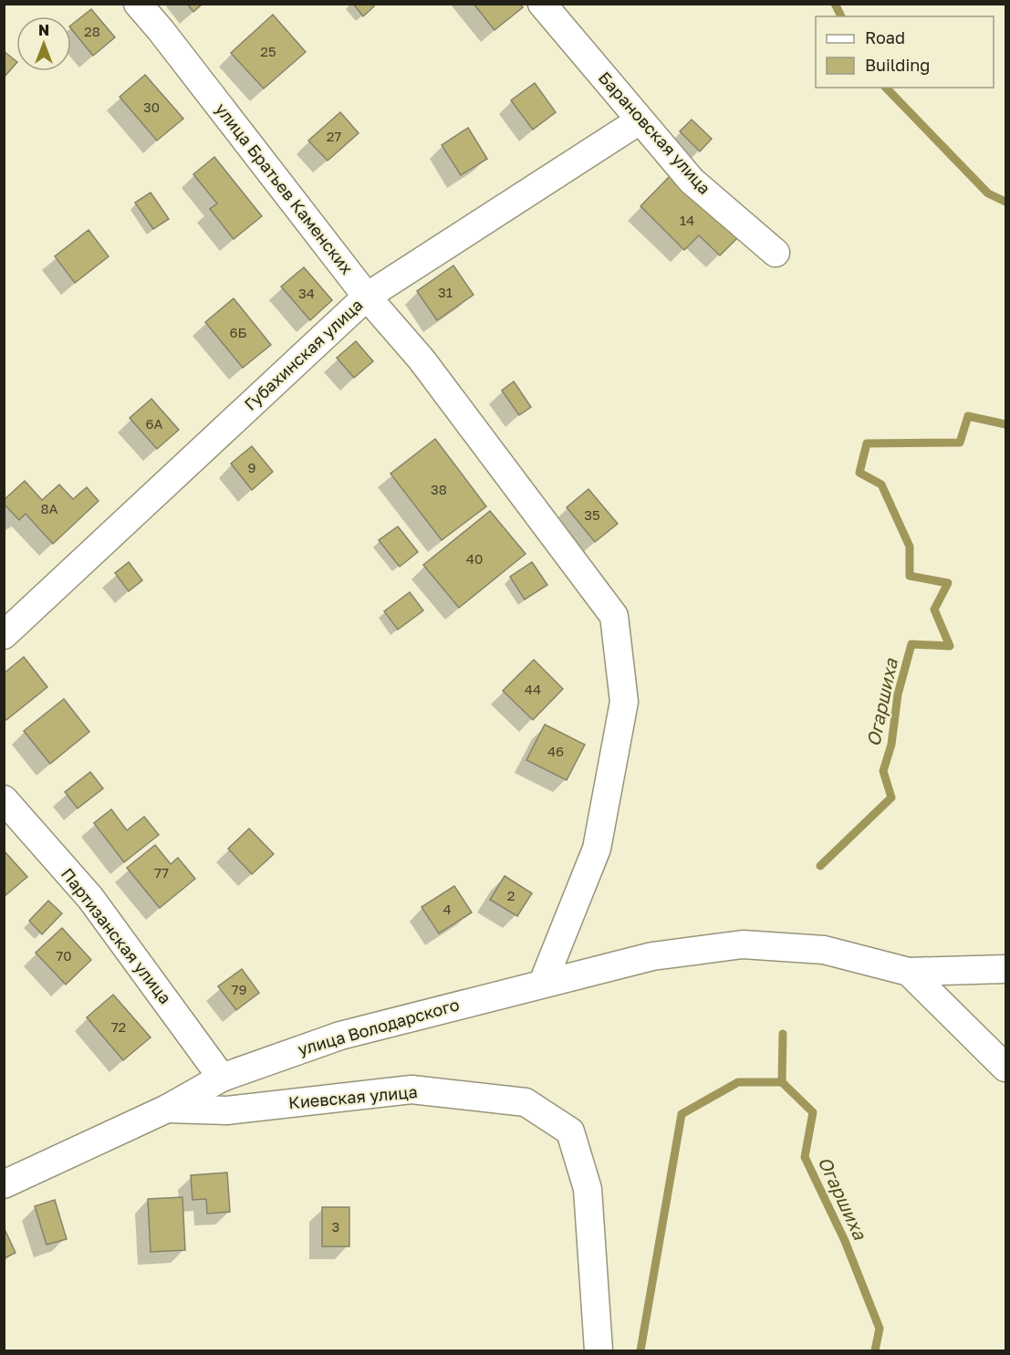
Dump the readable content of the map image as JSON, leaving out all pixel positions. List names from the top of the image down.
{
  "streets": {
    "street": [
      "Барановская улица",
      "улица Братьев Каменских",
      "Губахинская улица",
      "Партизанская улица",
      "улица Володарского",
      "Киевская улица"
    ]
  },
  "crossings": [
    ["Барановская улица", "Губахинская улица"],
    ["улица Братьев Каменских", "Губахинская улица"],
    ["улица Братьев Каменских", "улица Володарского"],
    ["Партизанская улица", "улица Володарского"],
    ["улица Володарского", "Киевская улица"]
  ],
  "water": ["Огаршиха"],
  "house_numbers": [
    "28",
    "25",
    "30",
    "27",
    "14",
    "31",
    "34",
    "6Б",
    "6А",
    "9",
    "38",
    "8А",
    "35",
    "40",
    "44",
    "46",
    "77",
    "2",
    "4",
    "70",
    "79",
    "72",
    "3"
  ],
  "legend": ["Road", "Building"],
  "north": "top"
}
